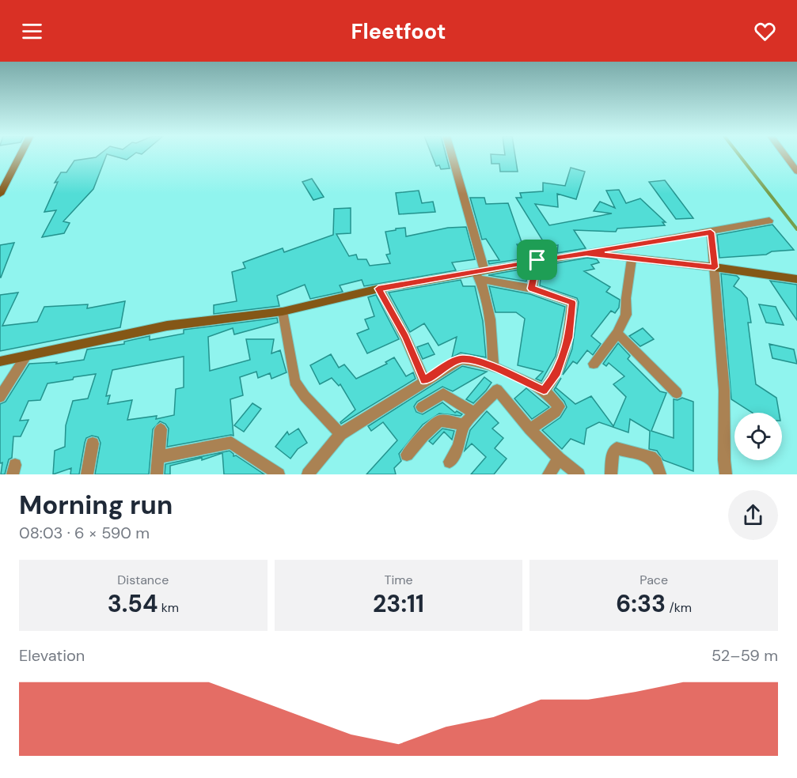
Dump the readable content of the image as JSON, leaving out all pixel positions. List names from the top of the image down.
{
  "page": {
    "header": "Fleetfoot",
    "heading": ["Morning run", "08:03 · 6 × 590 m"],
    "stats": [
      ["Distance", "3.54 km"],
      ["Time", "23:11"],
      ["Pace", "6:33 /km"]
    ],
    "chart": ["Elevation", "52–59 m"]
  }
}
